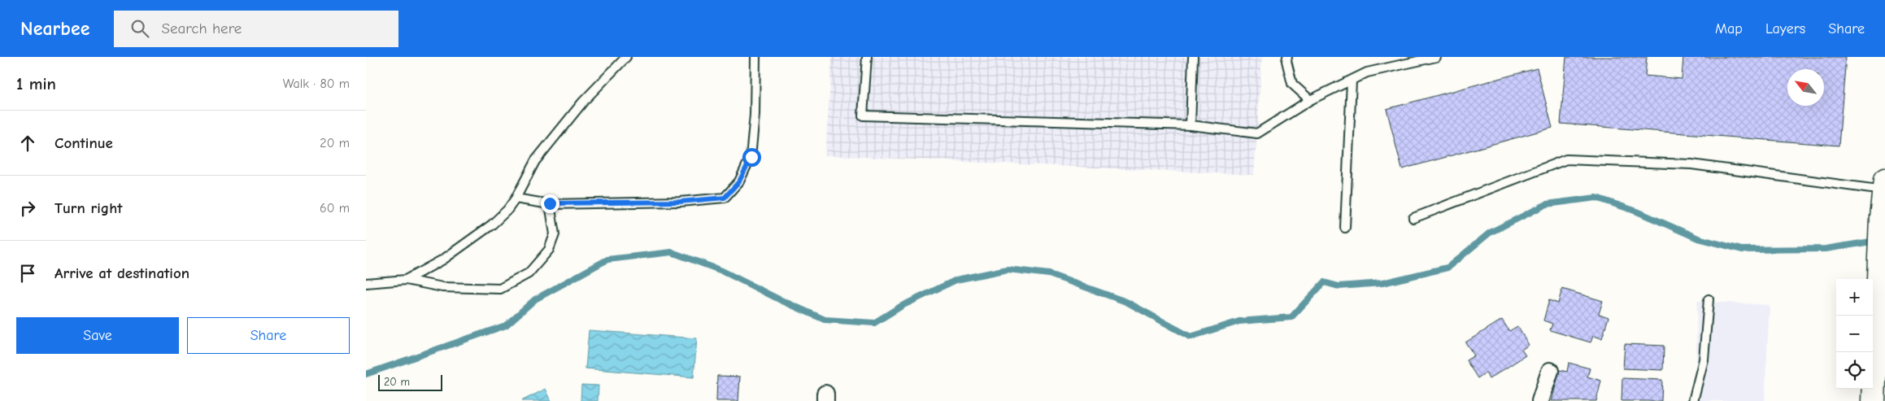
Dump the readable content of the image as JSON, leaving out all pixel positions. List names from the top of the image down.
{
  "scale_bar": "20 m",
  "north": "top left",
  "page": {
    "header": "Nearbee",
    "search": "Search here",
    "nav": ["Map", "Layers", "Share"],
    "heading": ["1 min", "Walk · 80 m"],
    "list": [
      ["Continue", "20 m"],
      ["Turn right", "60 m"],
      "Arrive at destination"
    ],
    "map_buttons": ["+", "−"],
    "buttons": ["Save", "Share"],
    "scale": "20 m"
  }
}
